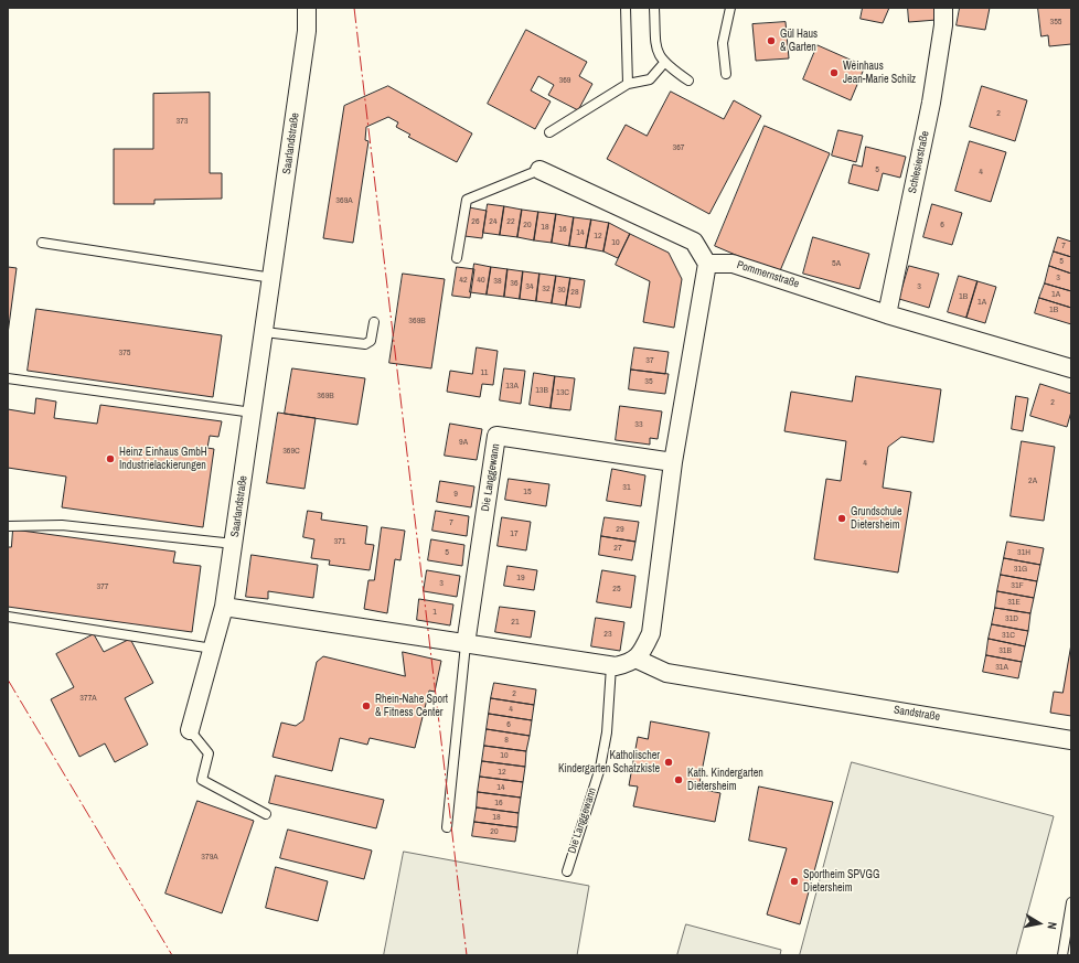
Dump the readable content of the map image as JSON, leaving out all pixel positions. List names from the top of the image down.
{
  "streets": {
    "street": [
      "Saarlandstraße",
      "Schlesierstraße",
      "Pommernstraße",
      "Die Langgewann",
      "Sandstraße"
    ]
  },
  "crossings": [
    ["Schlesierstraße", "Pommernstraße"]
  ],
  "places": [
    "Gül Haus & Garten",
    "Weinhaus Jean-Marie Schilz",
    "Heinz Einhaus GmbH Industrielackierungen",
    "Grundschule Dietersheim",
    "Rhein-Nahe Sport & Fitness Center",
    "Katholischer Kindergarten Schatzkiste",
    "Kath. Kindergarten Dietersheim",
    "Sportheim SPVGG Dietersheim"
  ],
  "house_numbers": [
    "355",
    "369",
    "2",
    "373",
    "367",
    "5",
    "4",
    "369A",
    "26",
    "24",
    "22",
    "20",
    "6",
    "18",
    "16",
    "14",
    "12",
    "10",
    "7",
    "5",
    "5A",
    "3",
    "42",
    "40",
    "38",
    "36",
    "34",
    "3",
    "32",
    "30",
    "28",
    "1A",
    "1B",
    "1A",
    "1B",
    "369B",
    "375",
    "37",
    "11",
    "35",
    "13A",
    "13B",
    "13C",
    "369B",
    "2",
    "33",
    "9A",
    "369C",
    "4",
    "2A",
    "31",
    "15",
    "9",
    "7",
    "29",
    "17",
    "371",
    "27",
    "5",
    "31H",
    "31G",
    "19",
    "3",
    "31F",
    "377",
    "25",
    "31E",
    "1",
    "31D",
    "21",
    "23",
    "31C",
    "31B",
    "31A",
    "2",
    "377A",
    "4",
    "6",
    "8",
    "10",
    "12",
    "14",
    "16",
    "18",
    "20",
    "379A"
  ],
  "north": "right"
}
